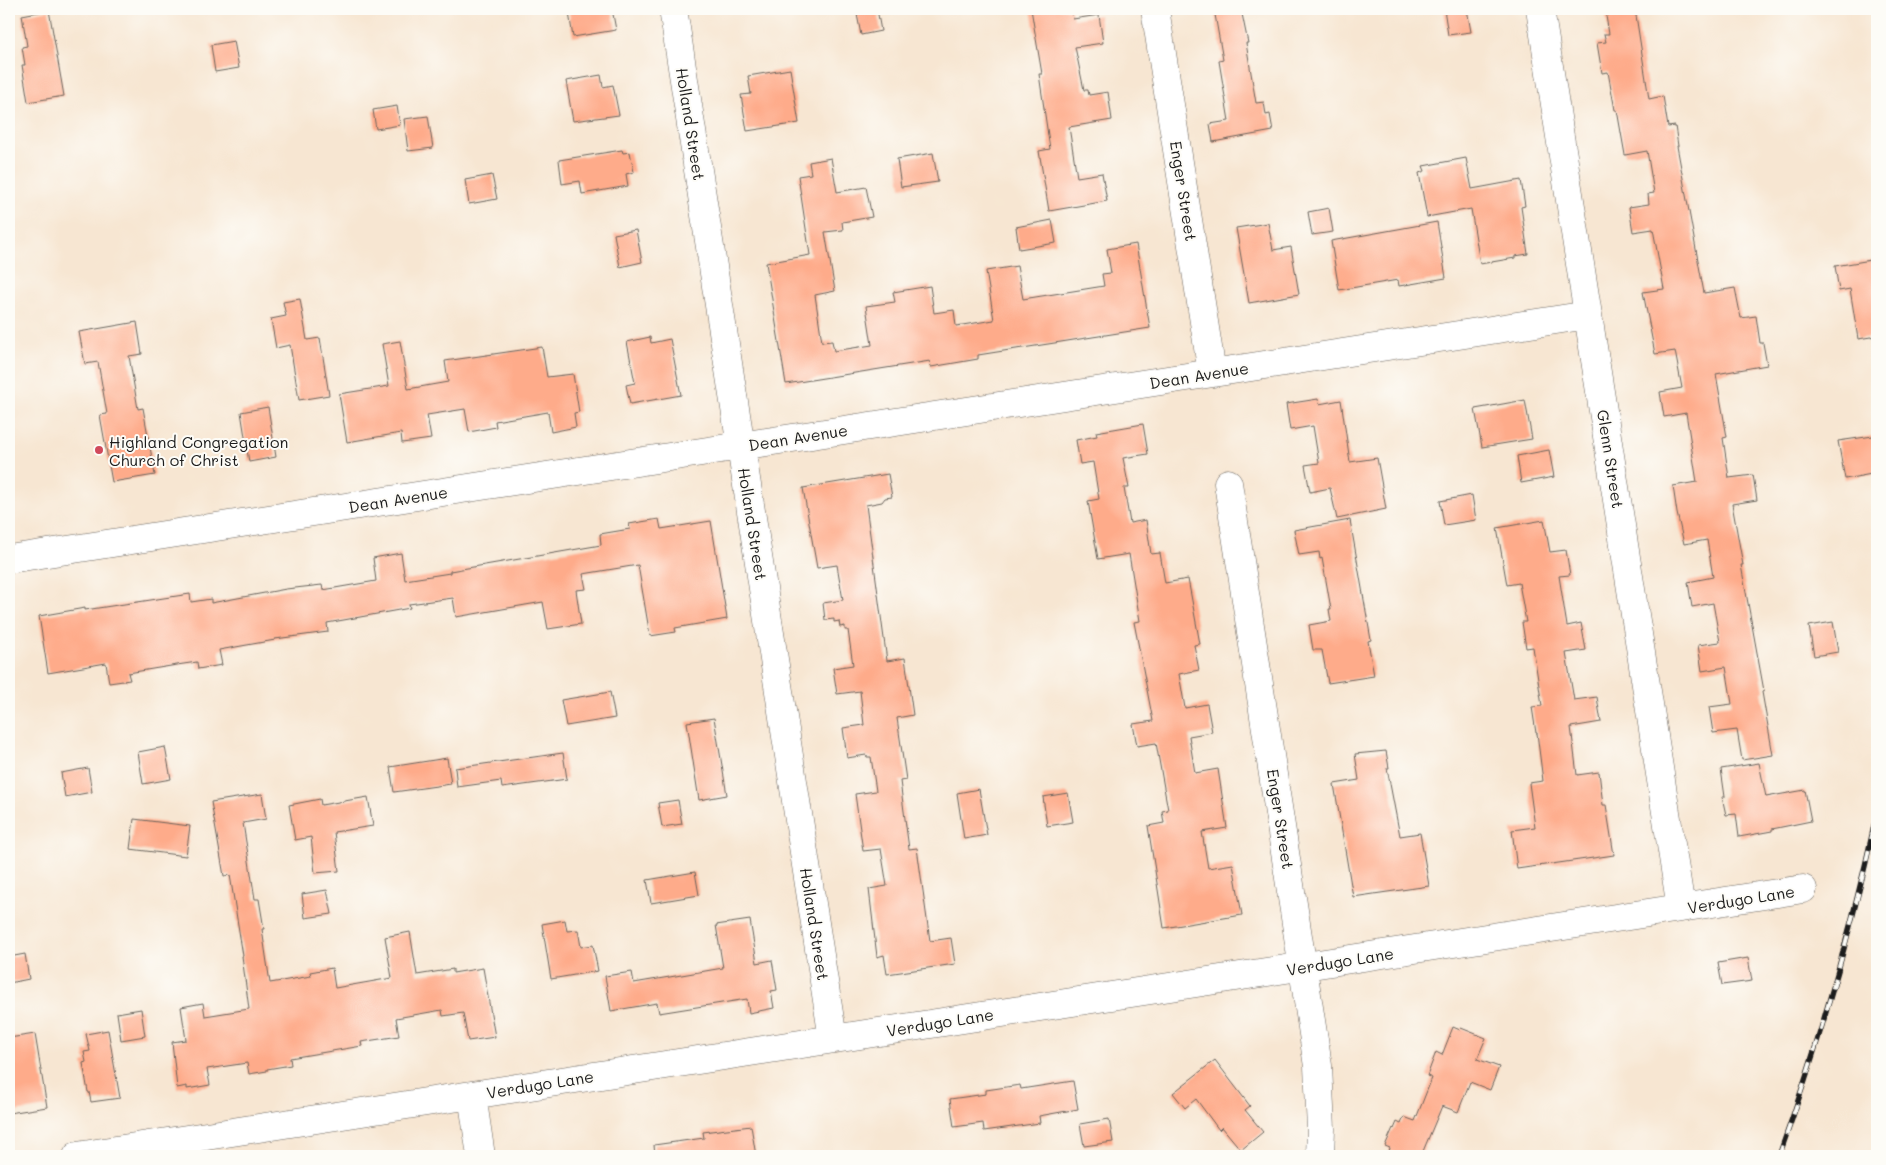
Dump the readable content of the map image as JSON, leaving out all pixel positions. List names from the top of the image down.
{
  "streets": {
    "street": [
      "Holland Street",
      "Enger Street",
      "Dean Avenue",
      "Glenn Street",
      "Verdugo Lane"
    ]
  },
  "crossings": [
    ["Holland Street", "Dean Avenue"],
    ["Holland Street", "Verdugo Lane"],
    ["Enger Street", "Dean Avenue"],
    ["Enger Street", "Verdugo Lane"],
    ["Dean Avenue", "Glenn Street"],
    ["Glenn Street", "Verdugo Lane"]
  ],
  "places": ["Highland Congregation Church of Christ"]
}
